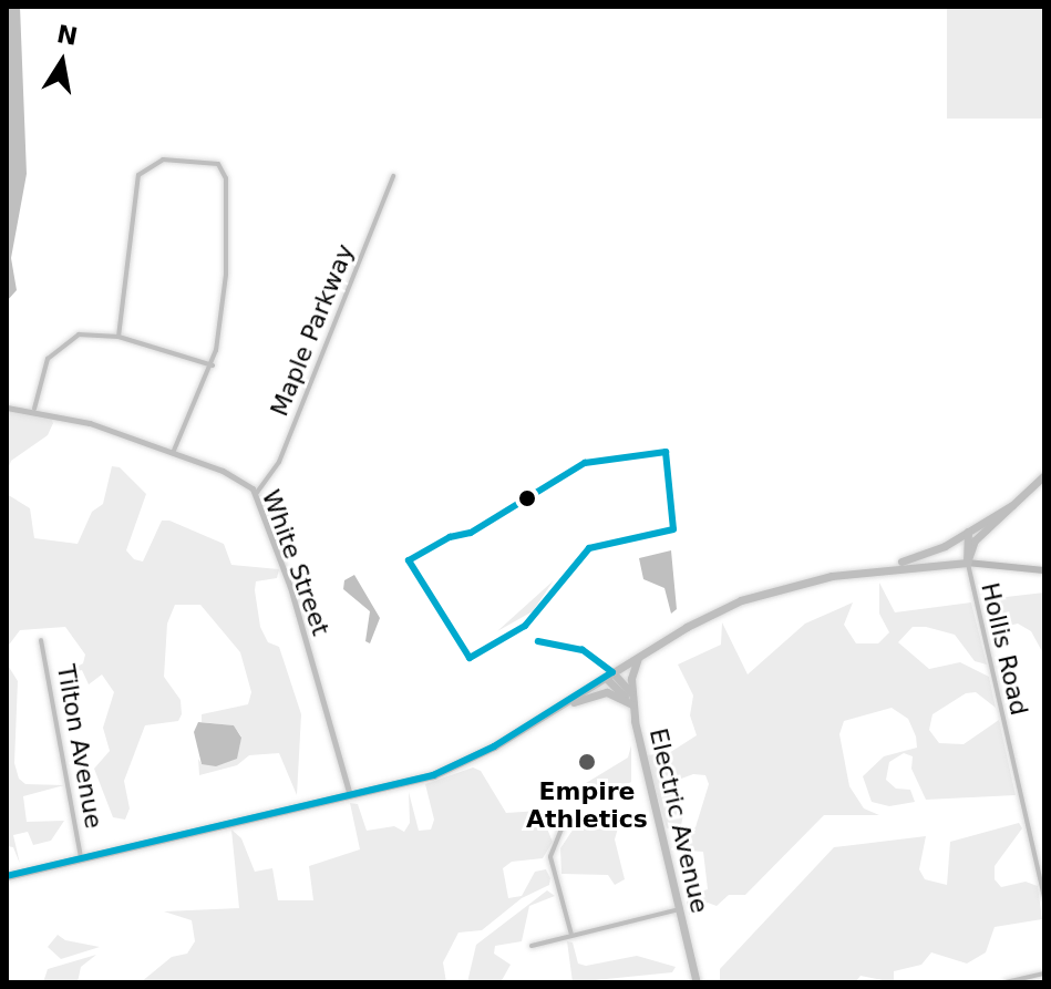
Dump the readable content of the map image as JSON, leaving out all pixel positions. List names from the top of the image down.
{
  "streets": {
    "main road": ["Electric Avenue"],
    "street": [
      "Maple Parkway",
      "White Street",
      "Hollis Road",
      "Tilton Avenue"
    ]
  },
  "crossings": [
    ["Maple Parkway", "White Street"]
  ],
  "places": ["Empire Athletics"],
  "north": "top"
}
